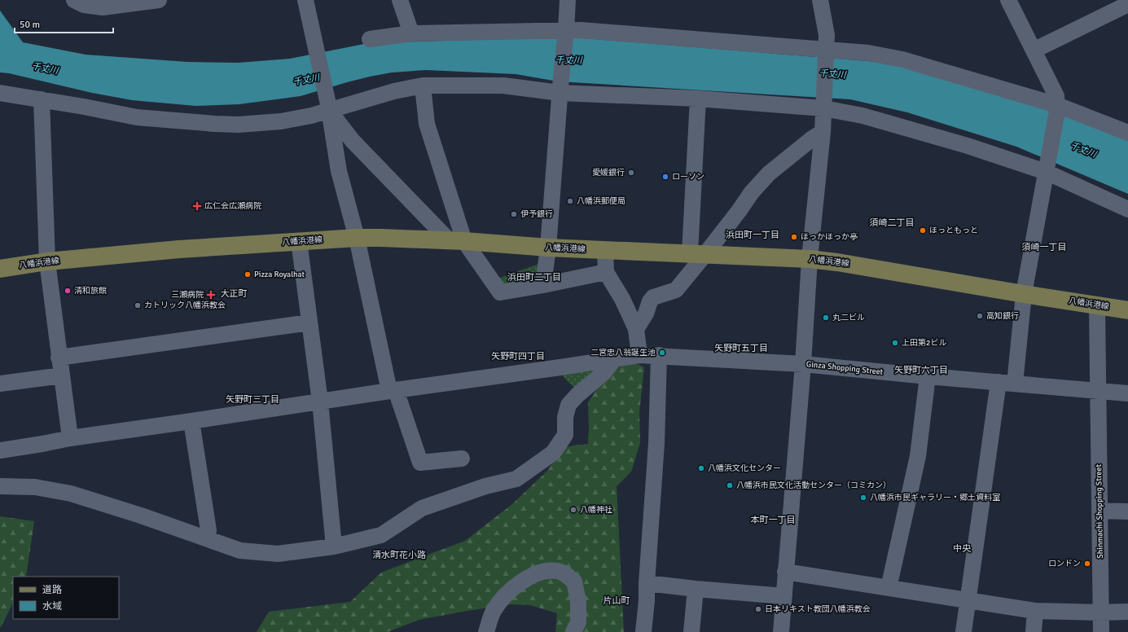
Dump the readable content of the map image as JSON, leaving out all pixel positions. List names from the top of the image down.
{
  "streets": {
    "main road": ["八幡浜港線"],
    "street": ["Ginza Shopping Street", "Shinmachi Shopping Street"]
  },
  "crossings": [
    ["八幡浜港線", "Shinmachi Shopping Street"],
    ["Ginza Shopping Street", "Shinmachi Shopping Street"]
  ],
  "districts": [
    "須崎二丁目",
    "浜田町一丁目",
    "須崎一丁目",
    "浜田町二丁目",
    "大正町",
    "矢野町五丁目",
    "矢野町四丁目",
    "矢野町六丁目",
    "矢野町三丁目",
    "本町一丁目",
    "中央",
    "清水町花小路",
    "片山町"
  ],
  "water": ["千丈川"],
  "places": {
    "other": [
      "愛媛銀行",
      "ローソン",
      "八幡浜郵便局",
      "伊予銀行",
      "ほっともっと",
      "ほっかほっか亭",
      "Pizza Royalhat",
      "清和旅館",
      "カトリック八幡浜教会",
      "高知銀行",
      "丸二ビル",
      "上田第2ビル",
      "二宮忠八翁誕生池",
      "八幡浜文化センター",
      "八幡浜市民文化活動センター（コミカン）",
      "八幡浜市民ギャラリー・郷土資料室",
      "八幡神社",
      "ロンドン",
      "日本リキスト教団八幡浜教会"
    ],
    "health": ["広仁会広瀬病院", "三瀬病院"]
  },
  "legend": ["道路", "水域"],
  "scale_bar": "50 m"
}
